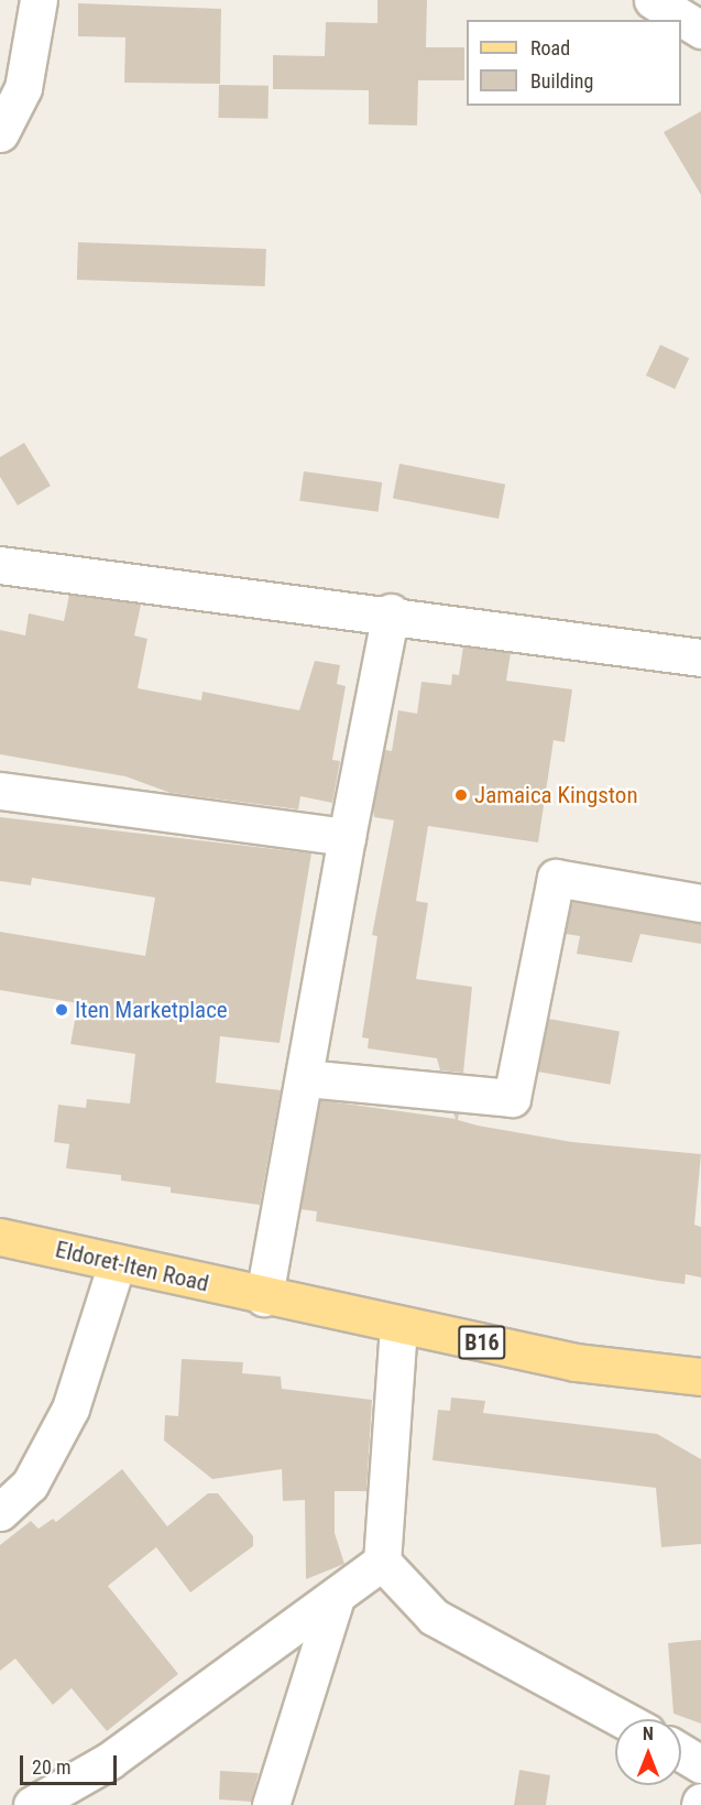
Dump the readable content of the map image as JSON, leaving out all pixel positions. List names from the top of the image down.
{
  "streets": {
    "main road": ["Eldoret-Iten Road", "B16"]
  },
  "crossings": [
    ["Eldoret-Iten Road", "B16"]
  ],
  "places": ["Jamaica Kingston", "Iten Marketplace"],
  "legend": ["Road", "Building"],
  "scale_bar": "20 m",
  "north": "top"
}
